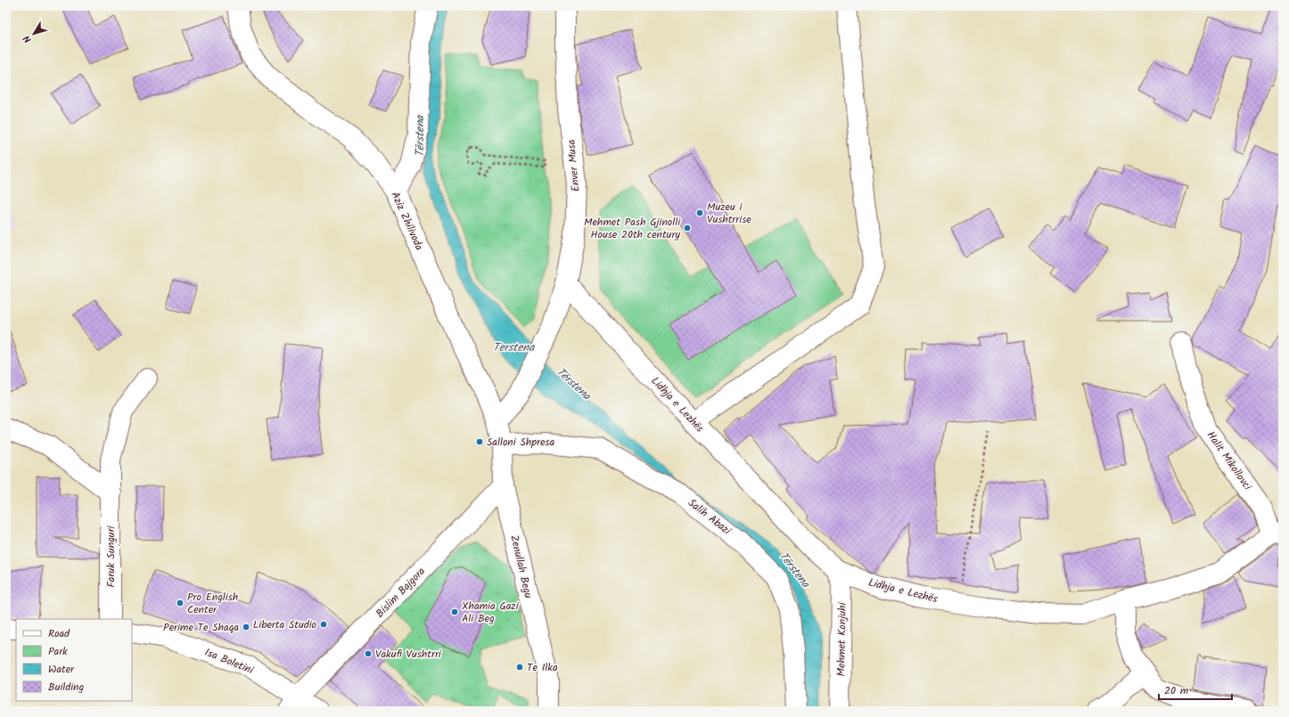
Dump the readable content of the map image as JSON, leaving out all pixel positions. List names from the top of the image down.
{
  "streets": {
    "street": [
      "Enver Musa",
      "Aziz Zhilivoda",
      "Lidhja e Lezhës",
      "Halit Mikollovci",
      "Salih Abazi",
      "Faruk Sunguri",
      "Zenullah Begu",
      "Bislim Bajgora",
      "Mehmet Konjuhi",
      "Isa Boletini"
    ]
  },
  "crossings": [
    ["Enver Musa", "Aziz Zhilivoda"],
    ["Enver Musa", "Lidhja e Lezhës"],
    ["Enver Musa", "Zenullah Begu"],
    ["Aziz Zhilivoda", "Zenullah Begu"],
    ["Lidhja e Lezhës", "Halit Mikollovci"],
    ["Lidhja e Lezhës", "Mehmet Konjuhi"],
    ["Salih Abazi", "Zenullah Begu"],
    ["Zenullah Begu", "Bislim Bajgora"],
    ["Bislim Bajgora", "Isa Boletini"]
  ],
  "water": ["Tërstena", "Terstena"],
  "places": [
    "Muzeu i Vushtrrise",
    "Mehmet Pash Gjinolli House 20th century",
    "Salloni Shpresa",
    "Pro English Center",
    "Xhamia Gazi Ali Beg",
    "Liberta Studio",
    "Perime Te Shaqa",
    "Vakufi Vushtrri",
    "Te Ilka"
  ],
  "legend": [
    "Road",
    "Park",
    "Water",
    "Building"
  ],
  "scale_bar": "20 m",
  "north": "bottom left"
}
